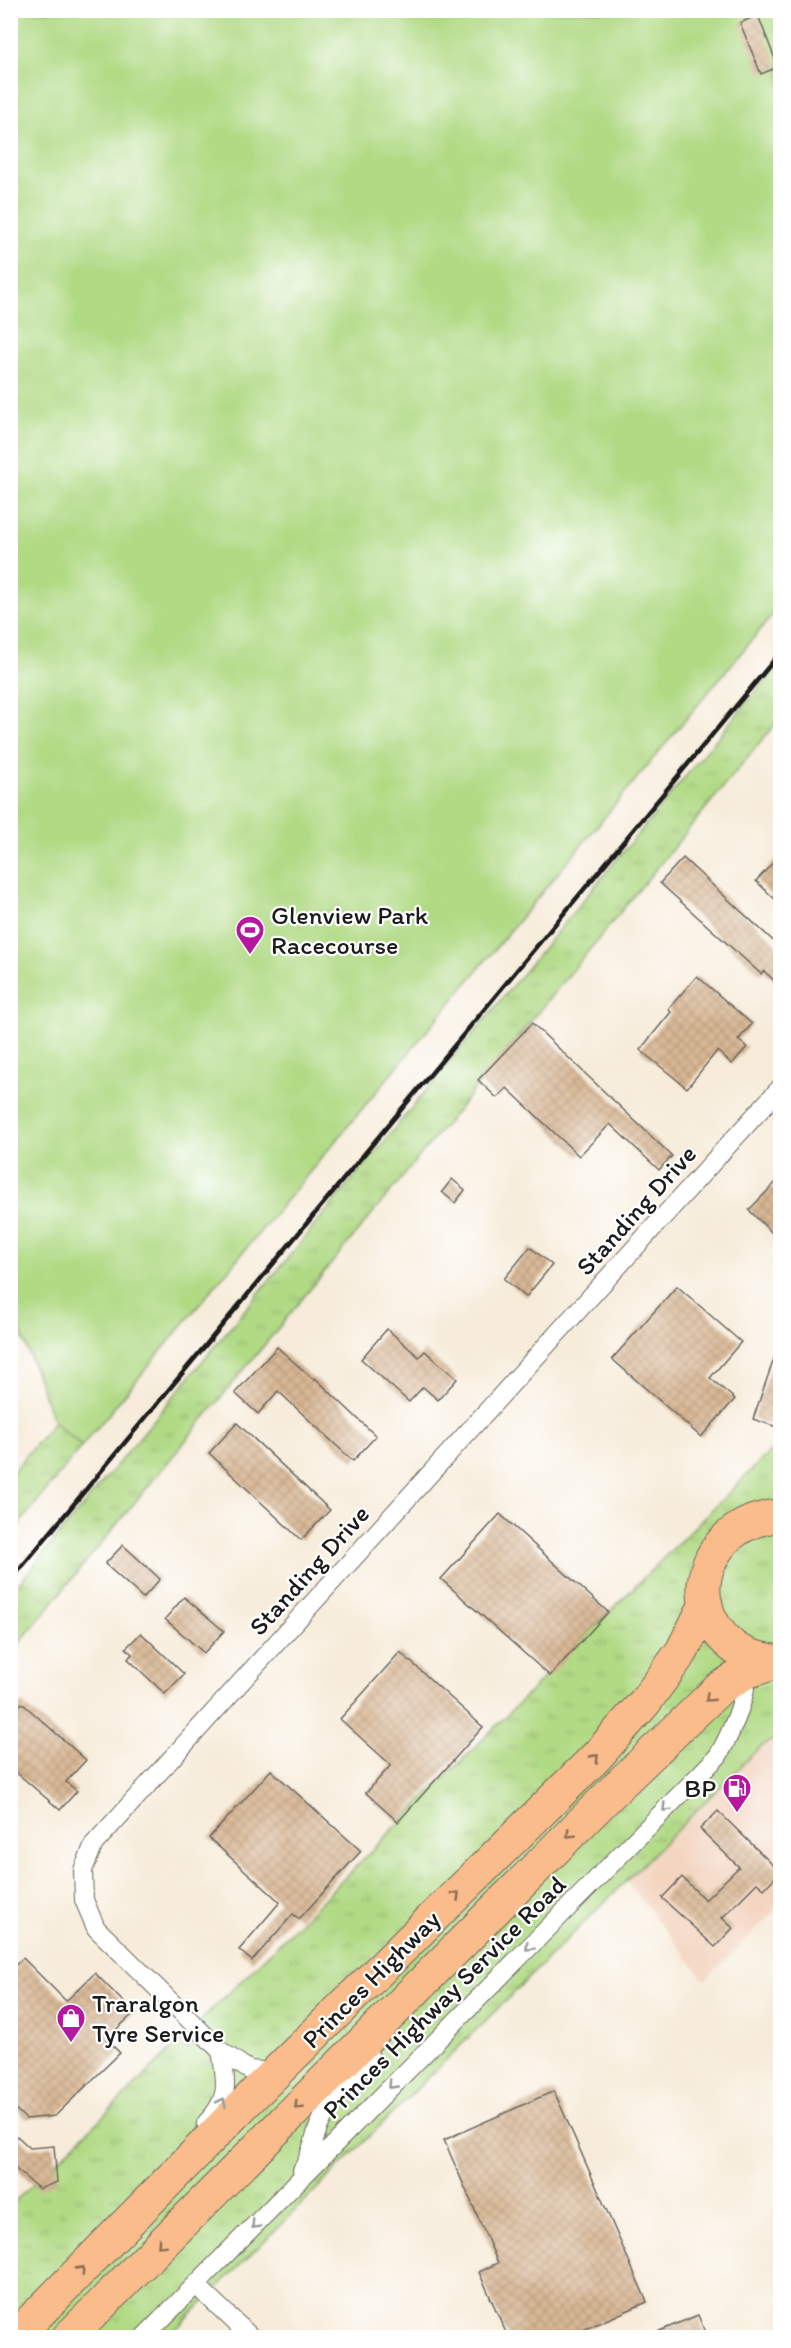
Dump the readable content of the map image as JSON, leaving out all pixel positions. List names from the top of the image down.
{
  "streets": {
    "highway": ["Princes Highway"],
    "street": ["Standing Drive", "Princes Highway Service Road"]
  },
  "crossings": [
    ["Standing Drive", "Princes Highway"],
    ["Princes Highway", "Princes Highway Service Road"]
  ],
  "places": {
    "sports": ["Glenview Park Racecourse"],
    "fuel station": ["BP"],
    "shop": ["Traralgon Tyre Service"]
  }
}
